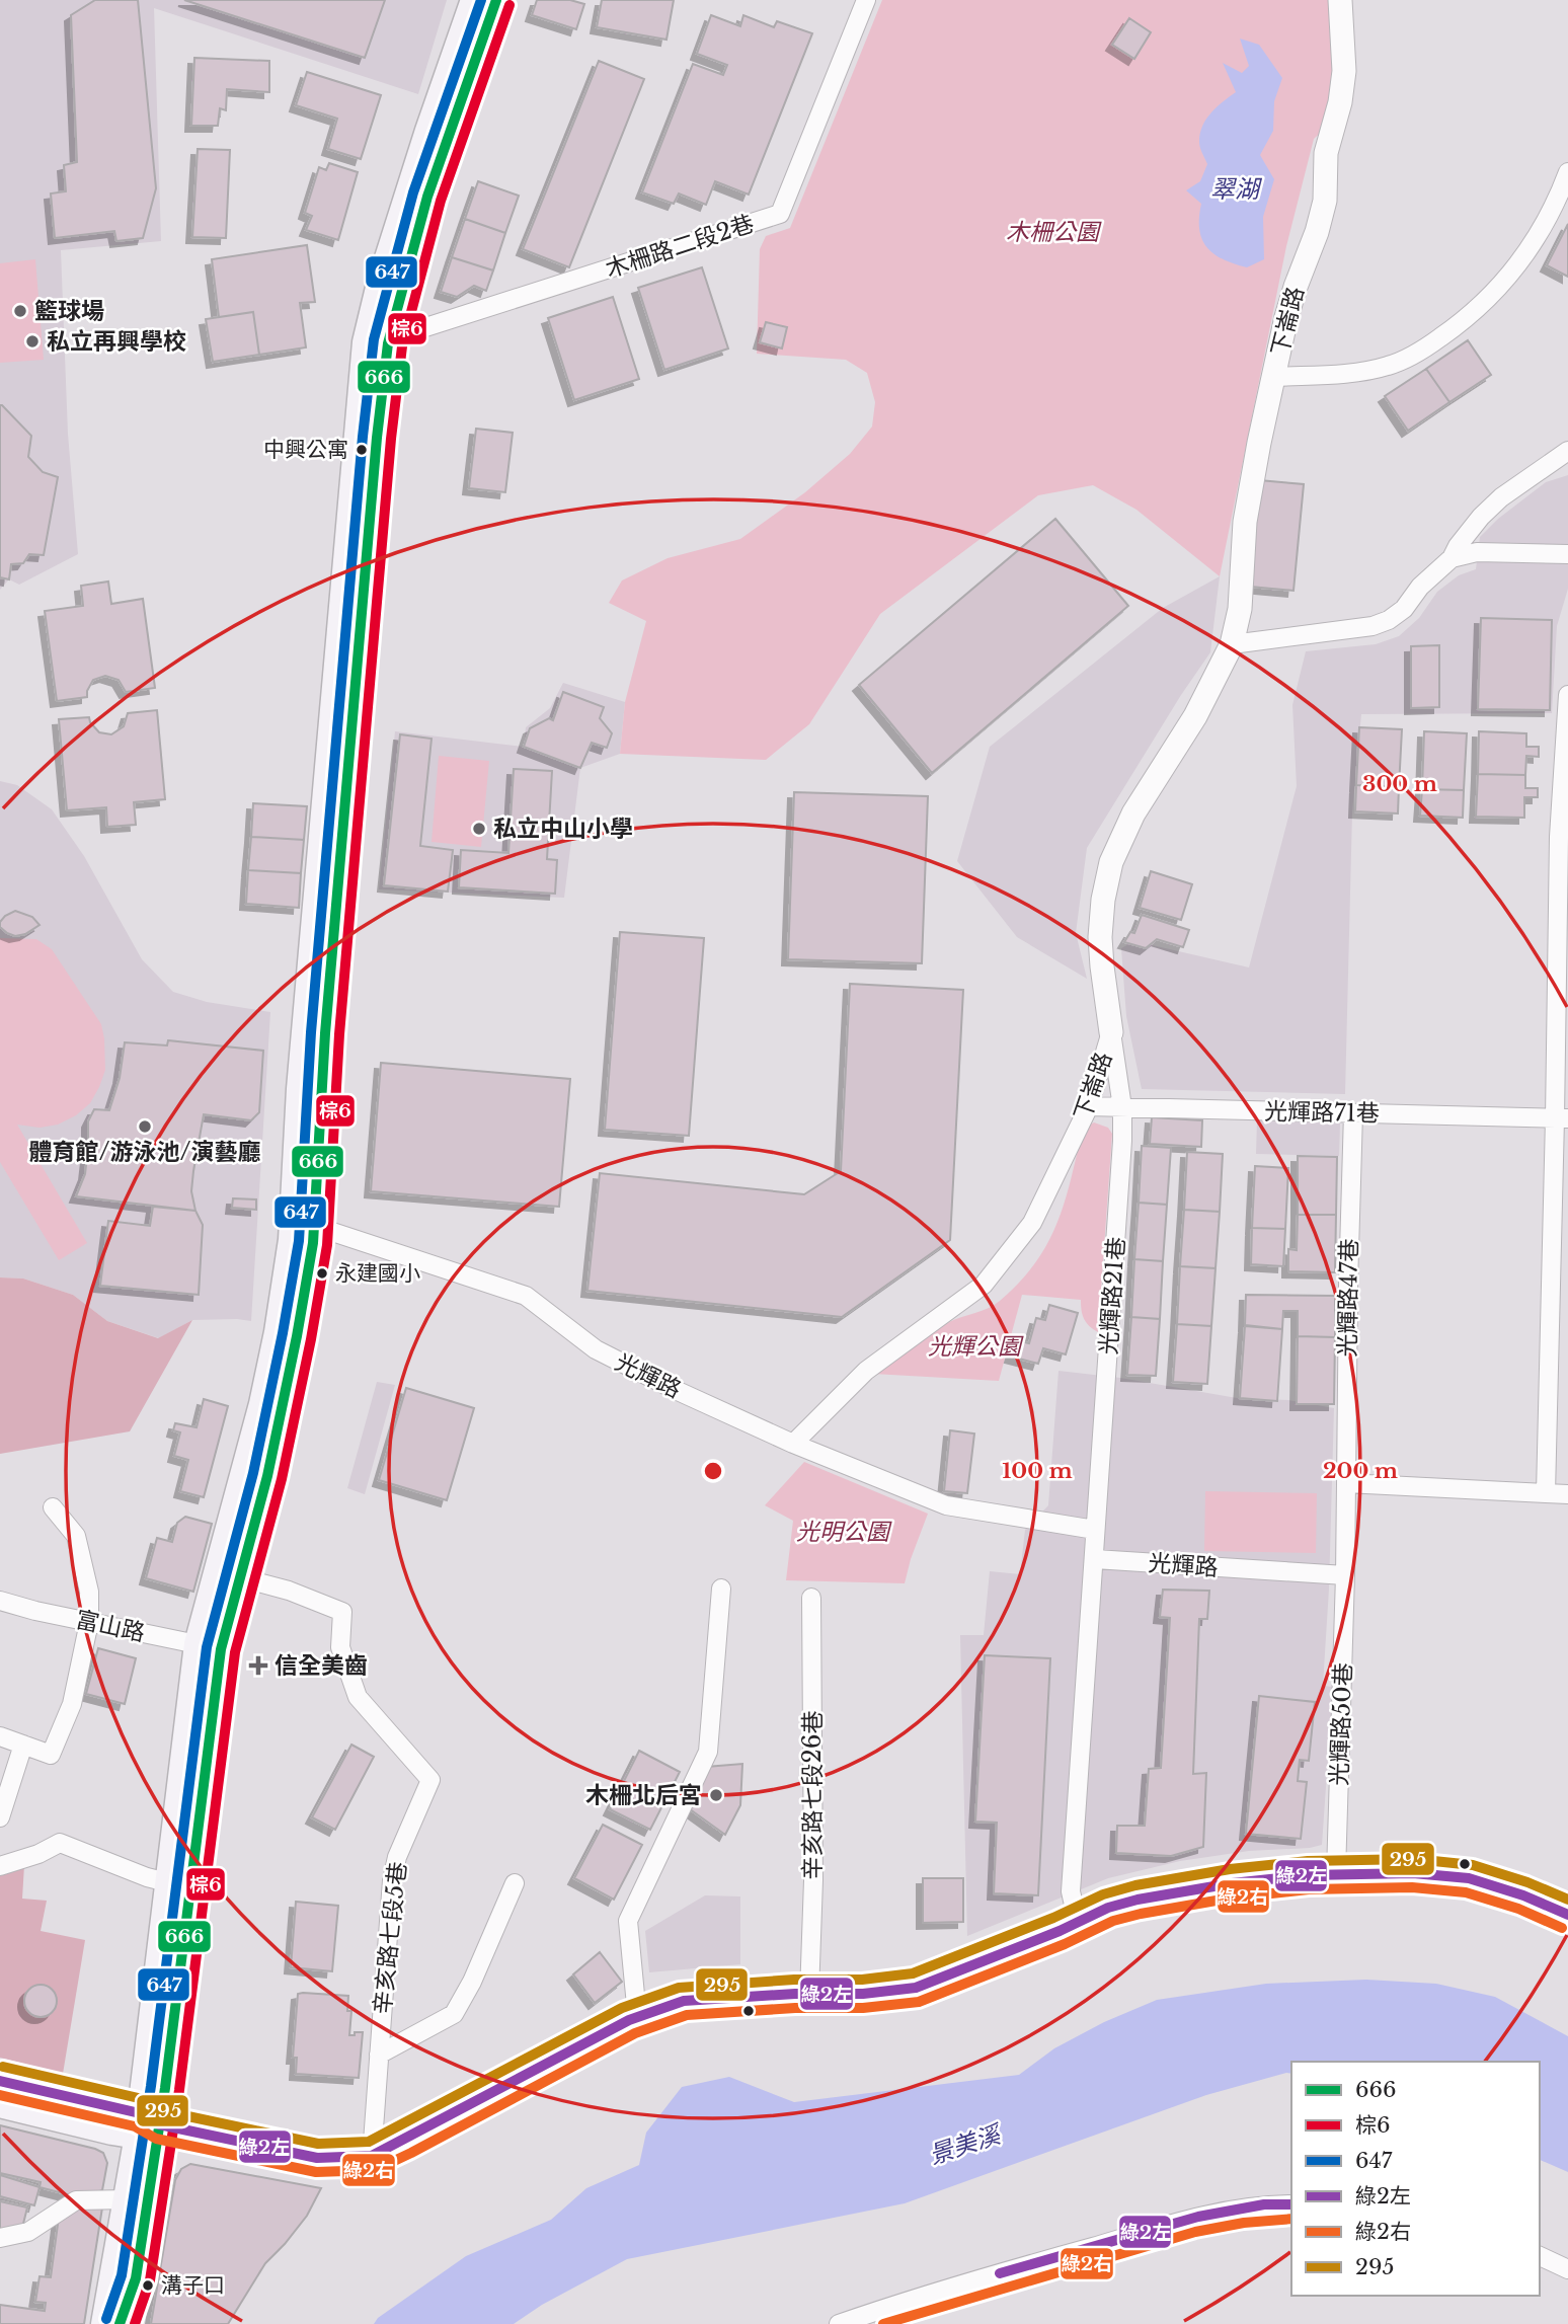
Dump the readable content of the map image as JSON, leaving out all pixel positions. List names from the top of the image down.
{
  "streets": {
    "street": [
      "木柵路二段2巷",
      "下崙路",
      "光輝路71巷",
      "光輝路21巷",
      "光輝路47巷",
      "光輝路",
      "富山路",
      "光輝路50巷",
      "辛亥路七段26巷",
      "辛亥路七段5巷"
    ]
  },
  "crossings": [
    ["下崙路", "光輝路71巷"],
    ["下崙路", "光輝路21巷"],
    ["下崙路", "光輝路"],
    ["光輝路71巷", "光輝路21巷"],
    ["光輝路71巷", "光輝路47巷"],
    ["光輝路21巷", "光輝路"],
    ["光輝路", "光輝路50巷"]
  ],
  "water": ["翠湖", "景美溪"],
  "parks": ["木柵公園", "光輝公園", "光明公園"],
  "places": {
    "other": [
      "籃球場",
      "私立再興學校",
      "中興公寓",
      "私立中山小學",
      "體育館/游泳池/演藝廳",
      "永建國小",
      "木柵北后宮",
      "溝子口"
    ],
    "health": ["信全美齒"]
  },
  "lines": [
    "transit line 666",
    "transit line 647",
    "transit line 棕6",
    "transit line 295",
    "transit line 綠2左",
    "transit line 綠2右"
  ],
  "legend": [
    "666",
    "棕6",
    "647",
    "綠2左",
    "綠2右",
    "295"
  ],
  "rings": ["300 m", "100 m", "200 m"]
}
